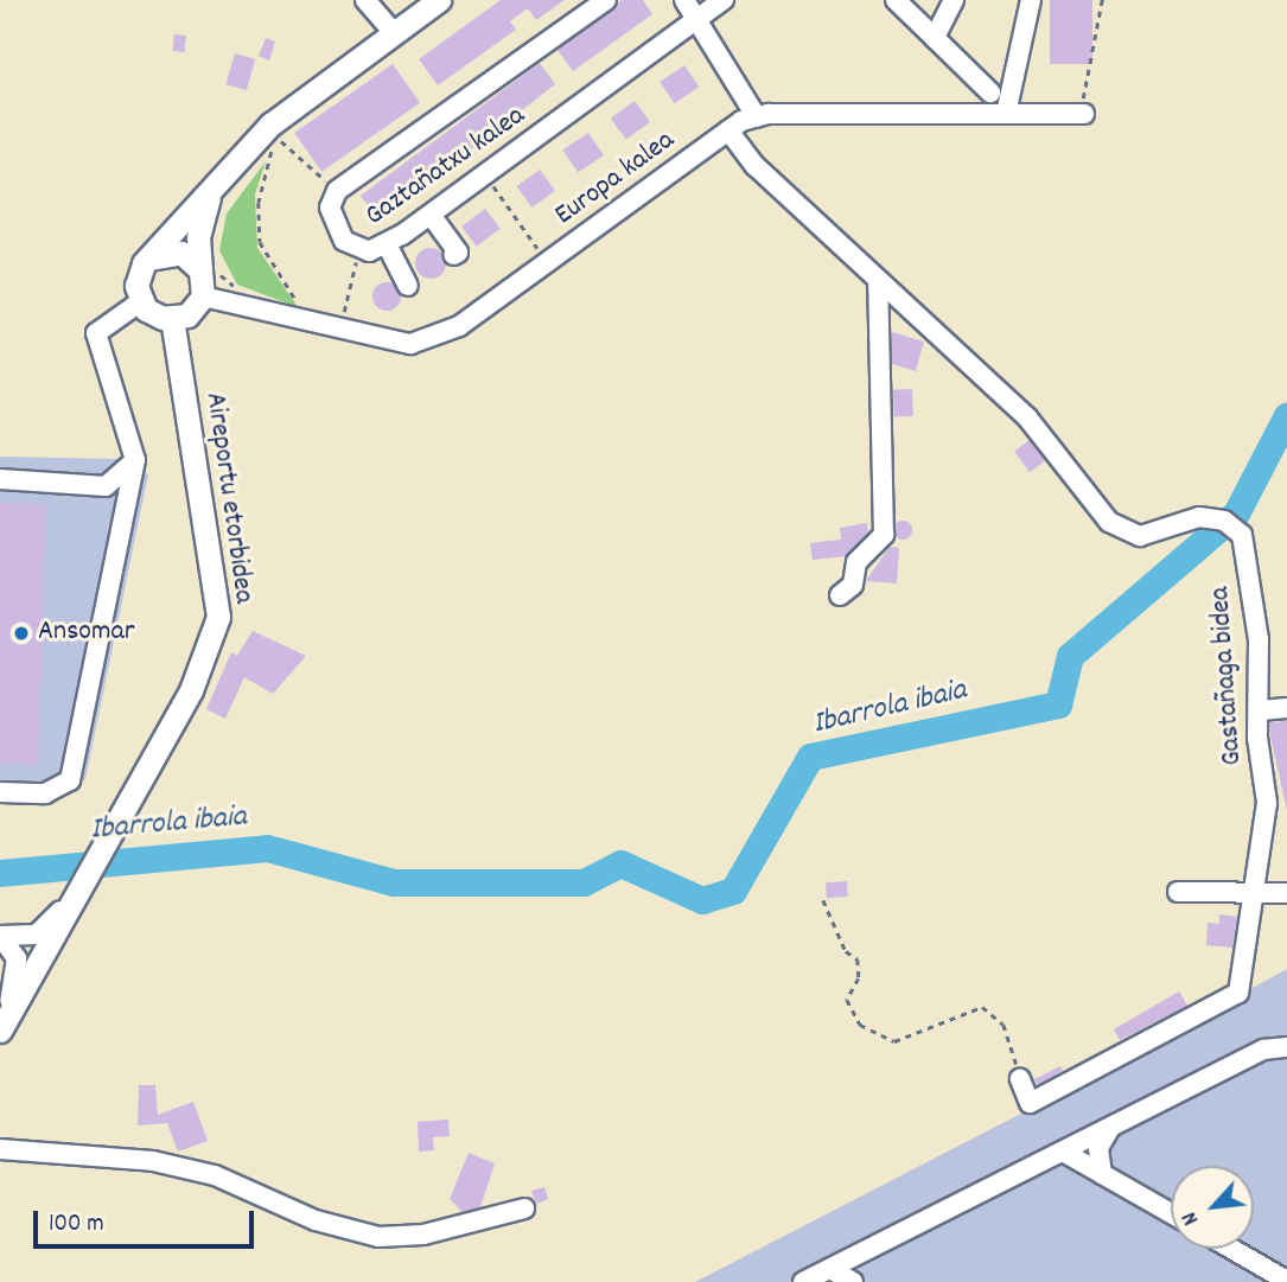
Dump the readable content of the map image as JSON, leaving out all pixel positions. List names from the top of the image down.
{
  "streets": {
    "main road": ["Aireportu etorbidea"],
    "street": ["Gaztañatxu kalea", "Europa kalea", "Gastañaga bidea"]
  },
  "crossings": [
    ["Europa kalea", "Aireportu etorbidea"],
    ["Europa kalea", "Gastañaga bidea"]
  ],
  "water": ["Ibarrola ibaia"],
  "places": ["Ansomar"],
  "scale_bar": "100 m",
  "north": "bottom left"
}
